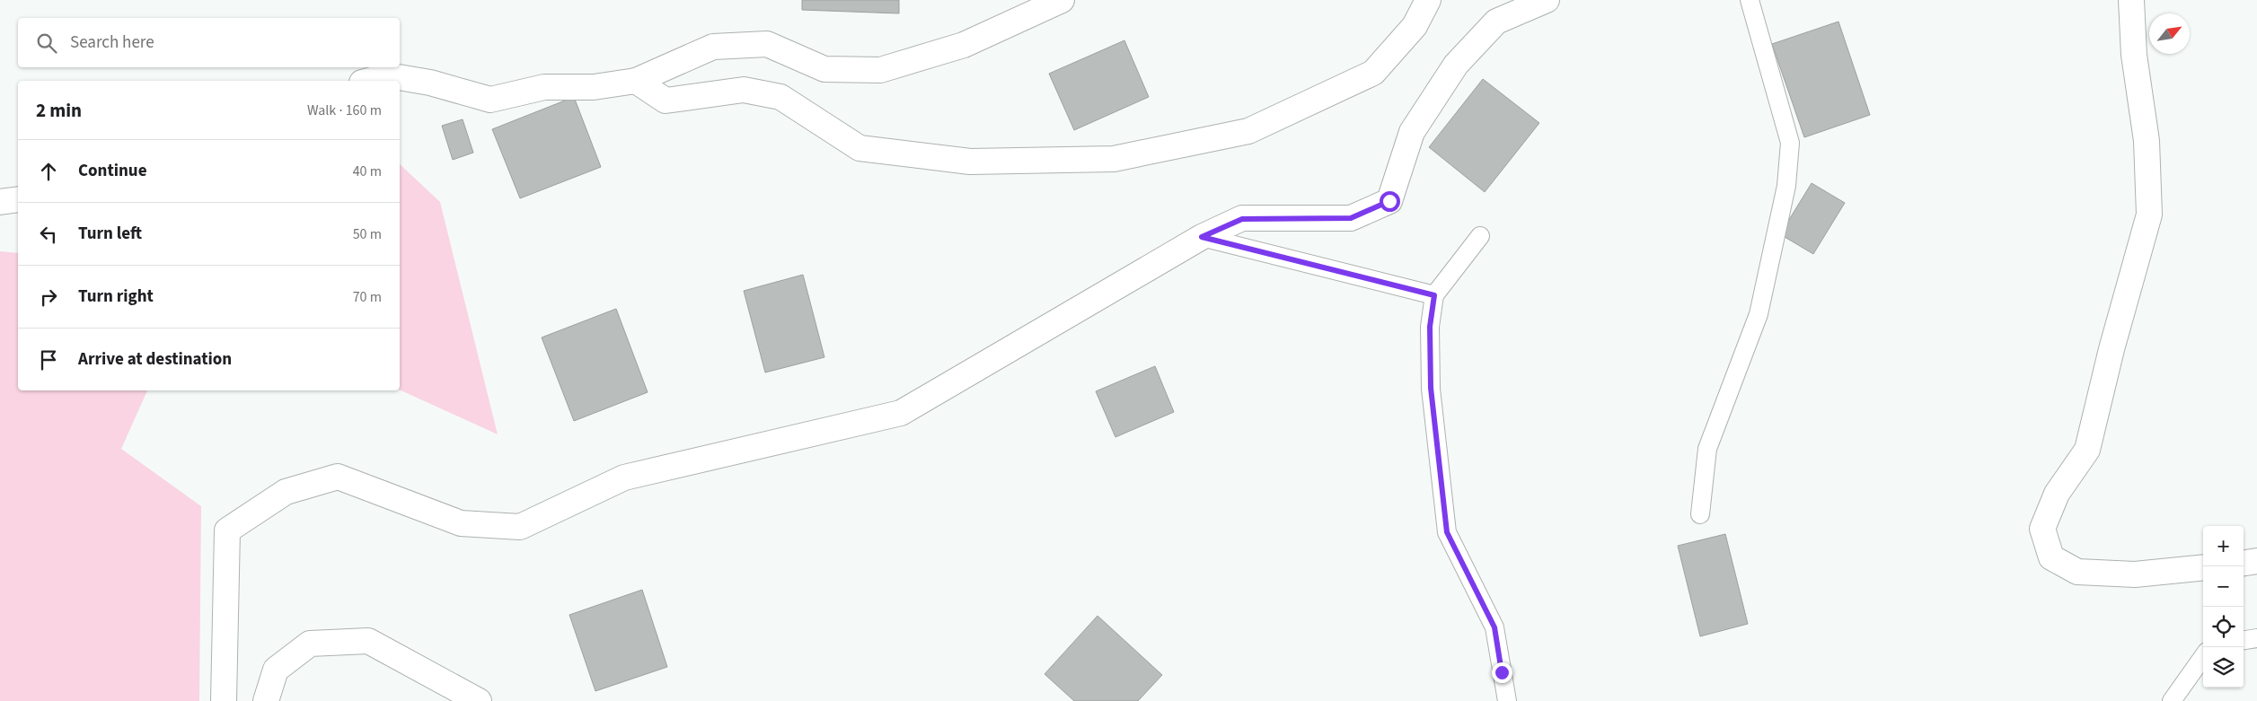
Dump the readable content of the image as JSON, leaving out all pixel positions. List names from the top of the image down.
{
  "north": "top right",
  "page": {
    "search": "Search here",
    "heading": ["2 min", "Walk · 160 m"],
    "list": [
      ["Continue", "40 m"],
      ["Turn left", "50 m"],
      ["Turn right", "70 m"],
      "Arrive at destination"
    ],
    "map_buttons": ["+", "−"]
  }
}
